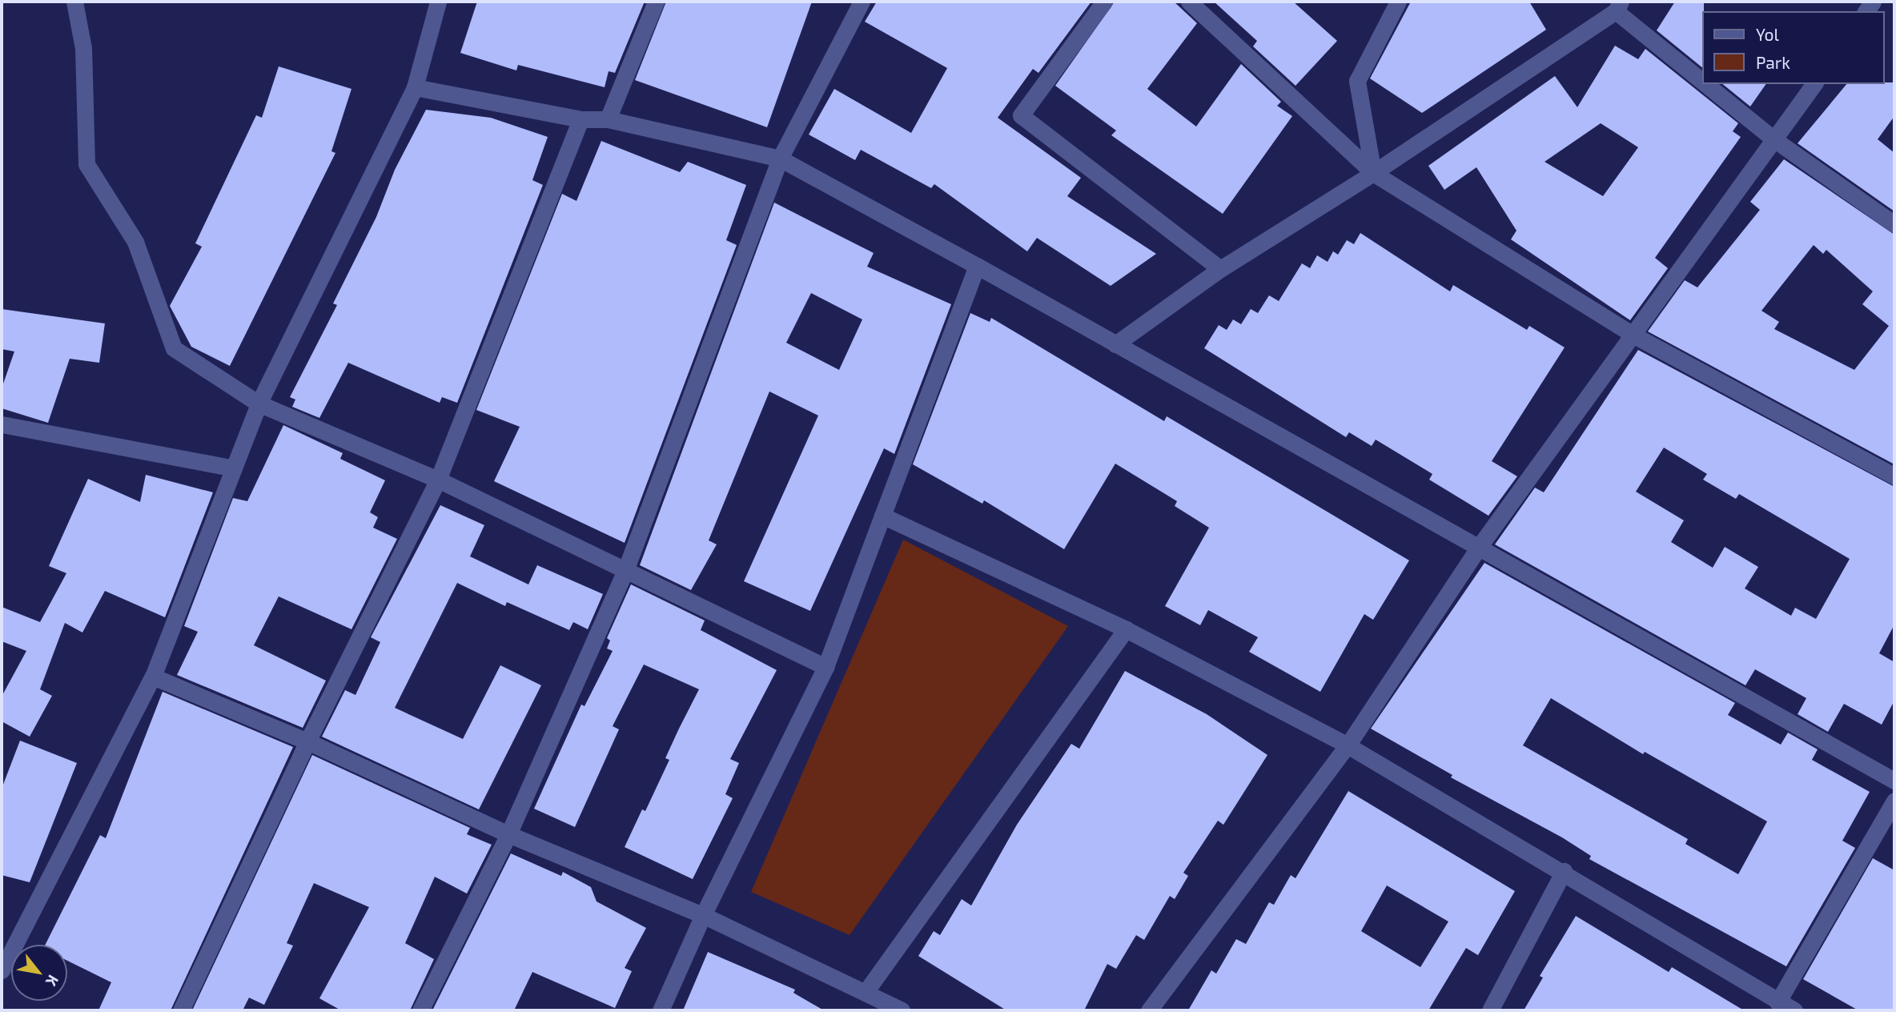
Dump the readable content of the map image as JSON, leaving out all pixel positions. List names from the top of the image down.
{
  "legend": ["Yol", "Park"],
  "north": "bottom right"
}
